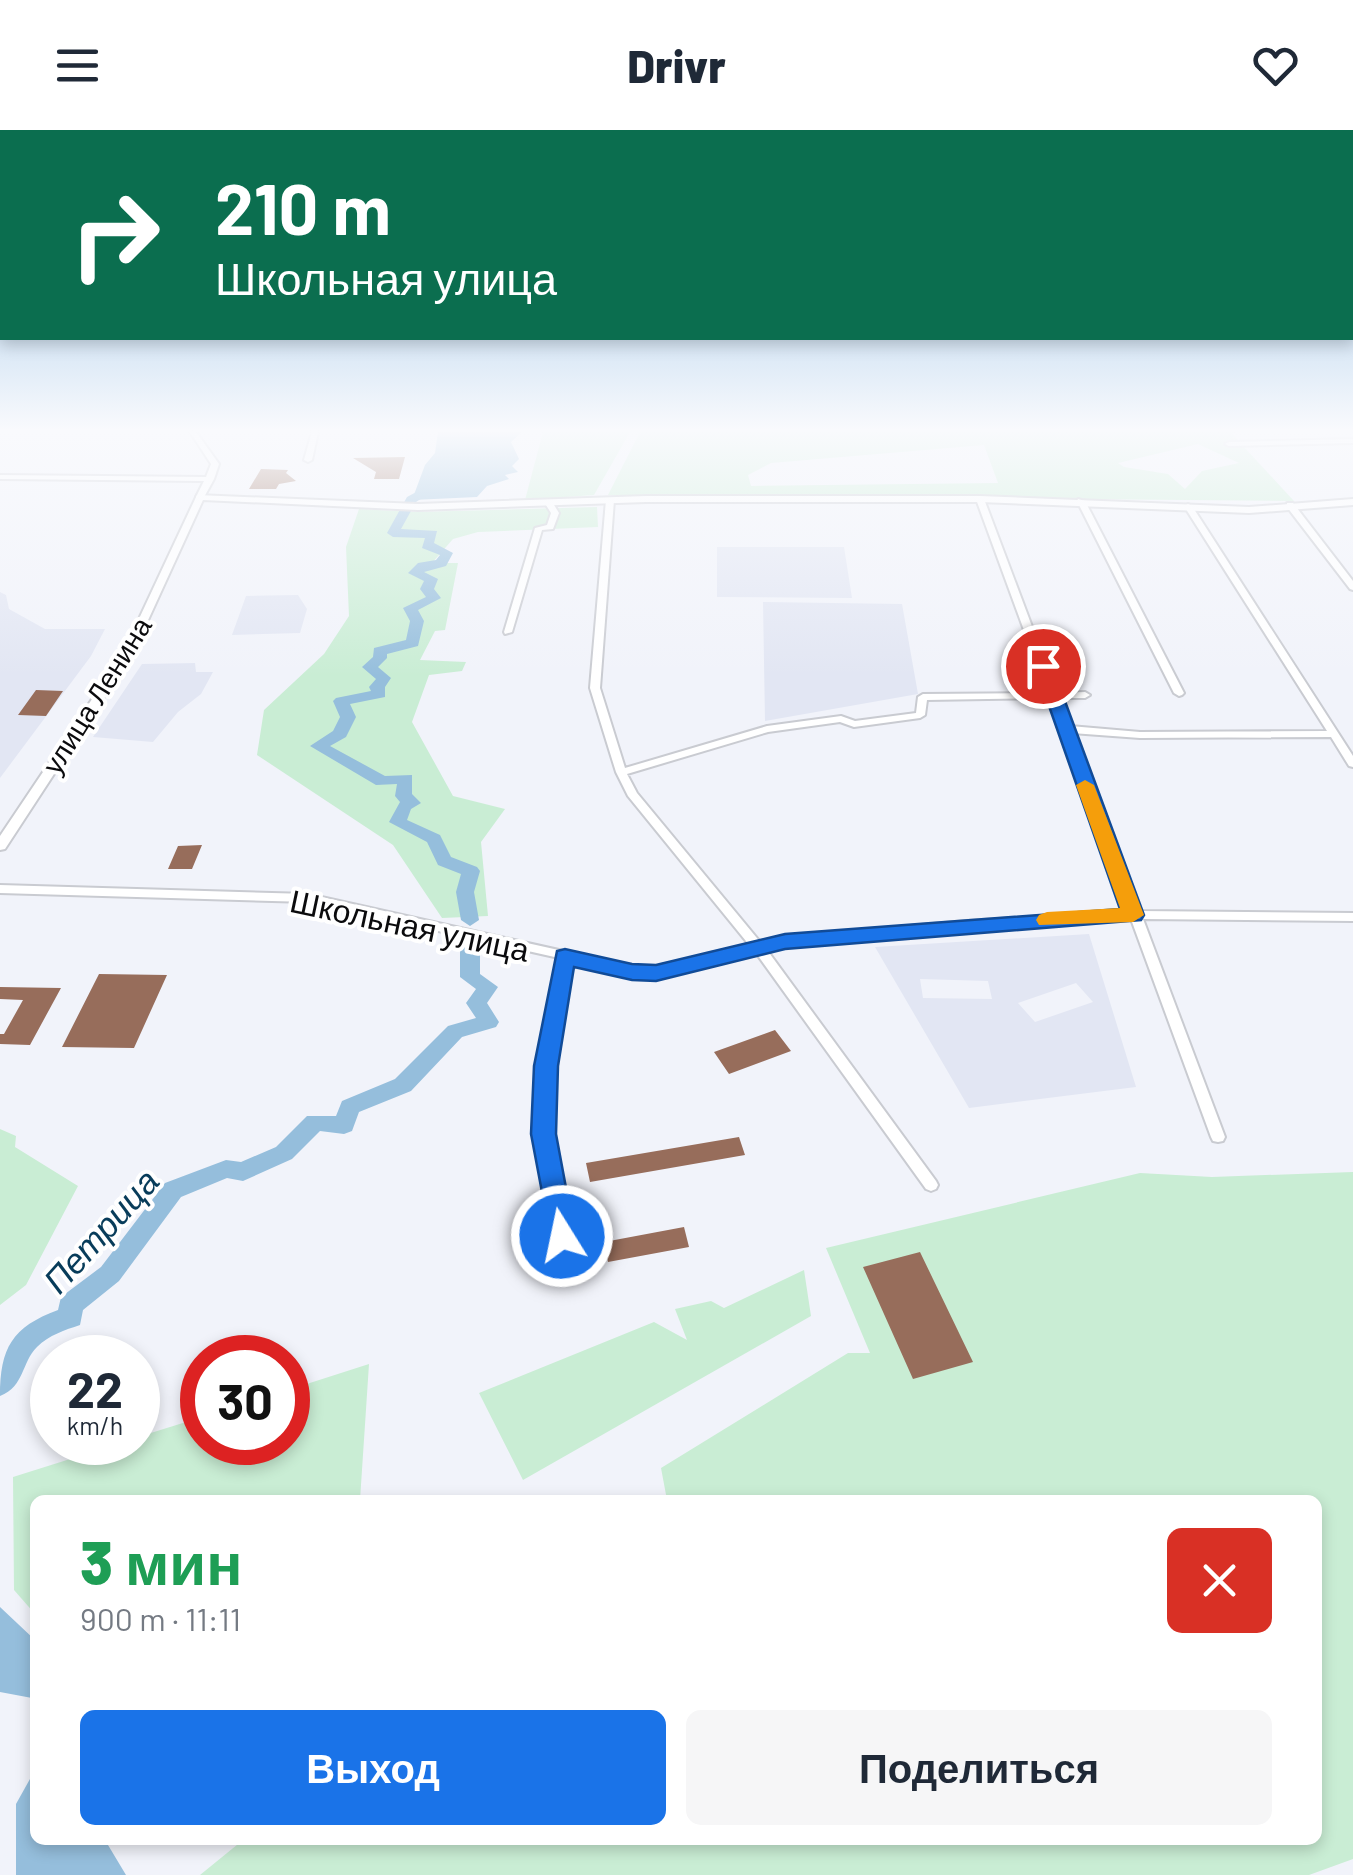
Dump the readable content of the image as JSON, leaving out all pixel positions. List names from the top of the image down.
{
  "streets": {
    "main road": ["улица Ленина"],
    "street": ["Школьная улица"]
  },
  "water": ["Петрица"],
  "page": {
    "header": "Drivr",
    "turn": ["210 m", "Школьная улица"],
    "speed": "22 km/h",
    "limit": "30",
    "heading": ["3 мин", "900 m · 11:11"],
    "buttons": ["Выход", "Поделиться"]
  }
}
